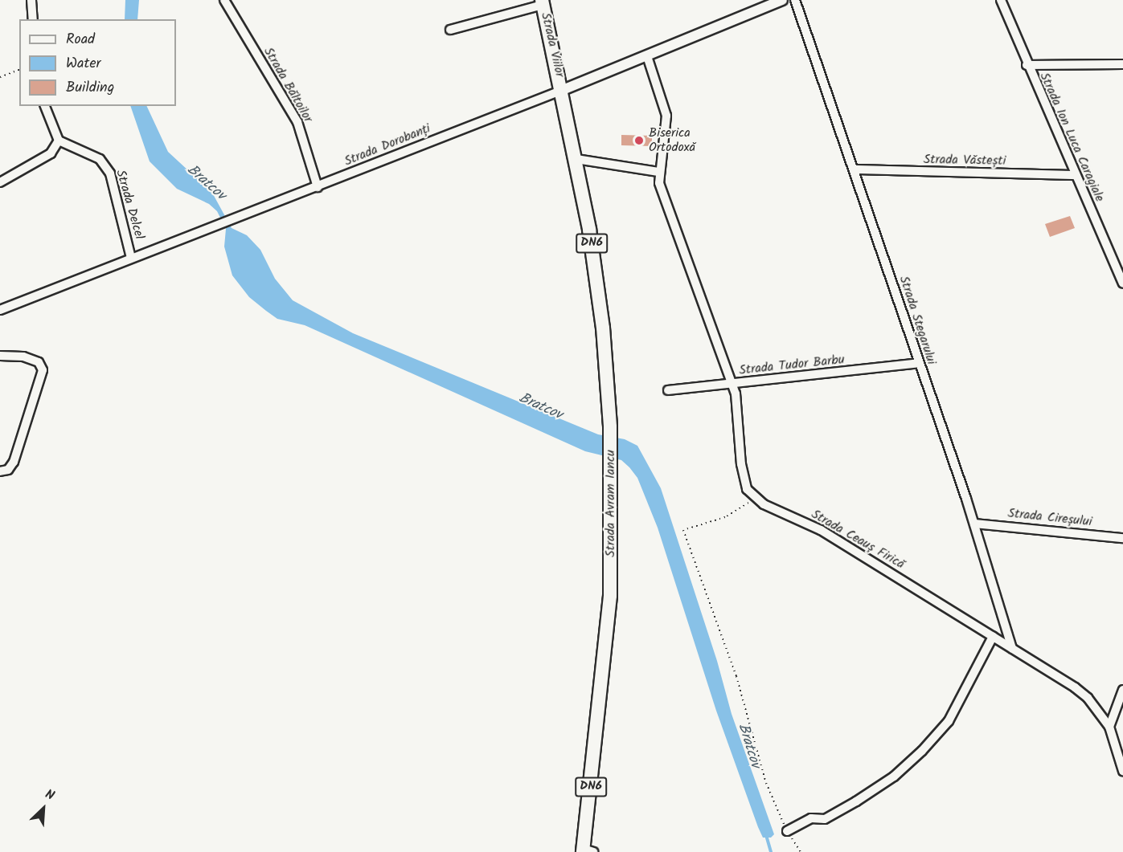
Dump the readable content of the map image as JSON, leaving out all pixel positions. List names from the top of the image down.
{
  "streets": {
    "highway": ["Strada Viilor", "DN6", "Strada Avram Iancu"],
    "street": [
      "Strada Băltoilor",
      "Strada Ion Luca Caragiale",
      "Strada Dorobanți",
      "Strada Văstești",
      "Strada Delcel",
      "Strada Stegarului",
      "Strada Tudor Barbu",
      "Strada Cireșului",
      "Strada Ceauș Firică"
    ]
  },
  "crossings": [
    ["Strada Viilor", "Strada Dorobanți"],
    ["Strada Viilor", "Strada Avram Iancu"],
    ["Strada Băltoilor", "Strada Dorobanți"],
    ["Strada Ion Luca Caragiale", "Strada Văstești"],
    ["Strada Dorobanți", "Strada Delcel"],
    ["Strada Dorobanți", "Strada Avram Iancu"],
    ["Strada Văstești", "Strada Stegarului"],
    ["Strada Stegarului", "Strada Tudor Barbu"],
    ["Strada Stegarului", "Strada Cireșului"],
    ["Strada Stegarului", "Strada Ceauș Firică"]
  ],
  "water": ["Bratcov"],
  "places": ["Biserica Ortodoxă"],
  "legend": ["Road", "Water", "Building"],
  "north": "top right"
}
